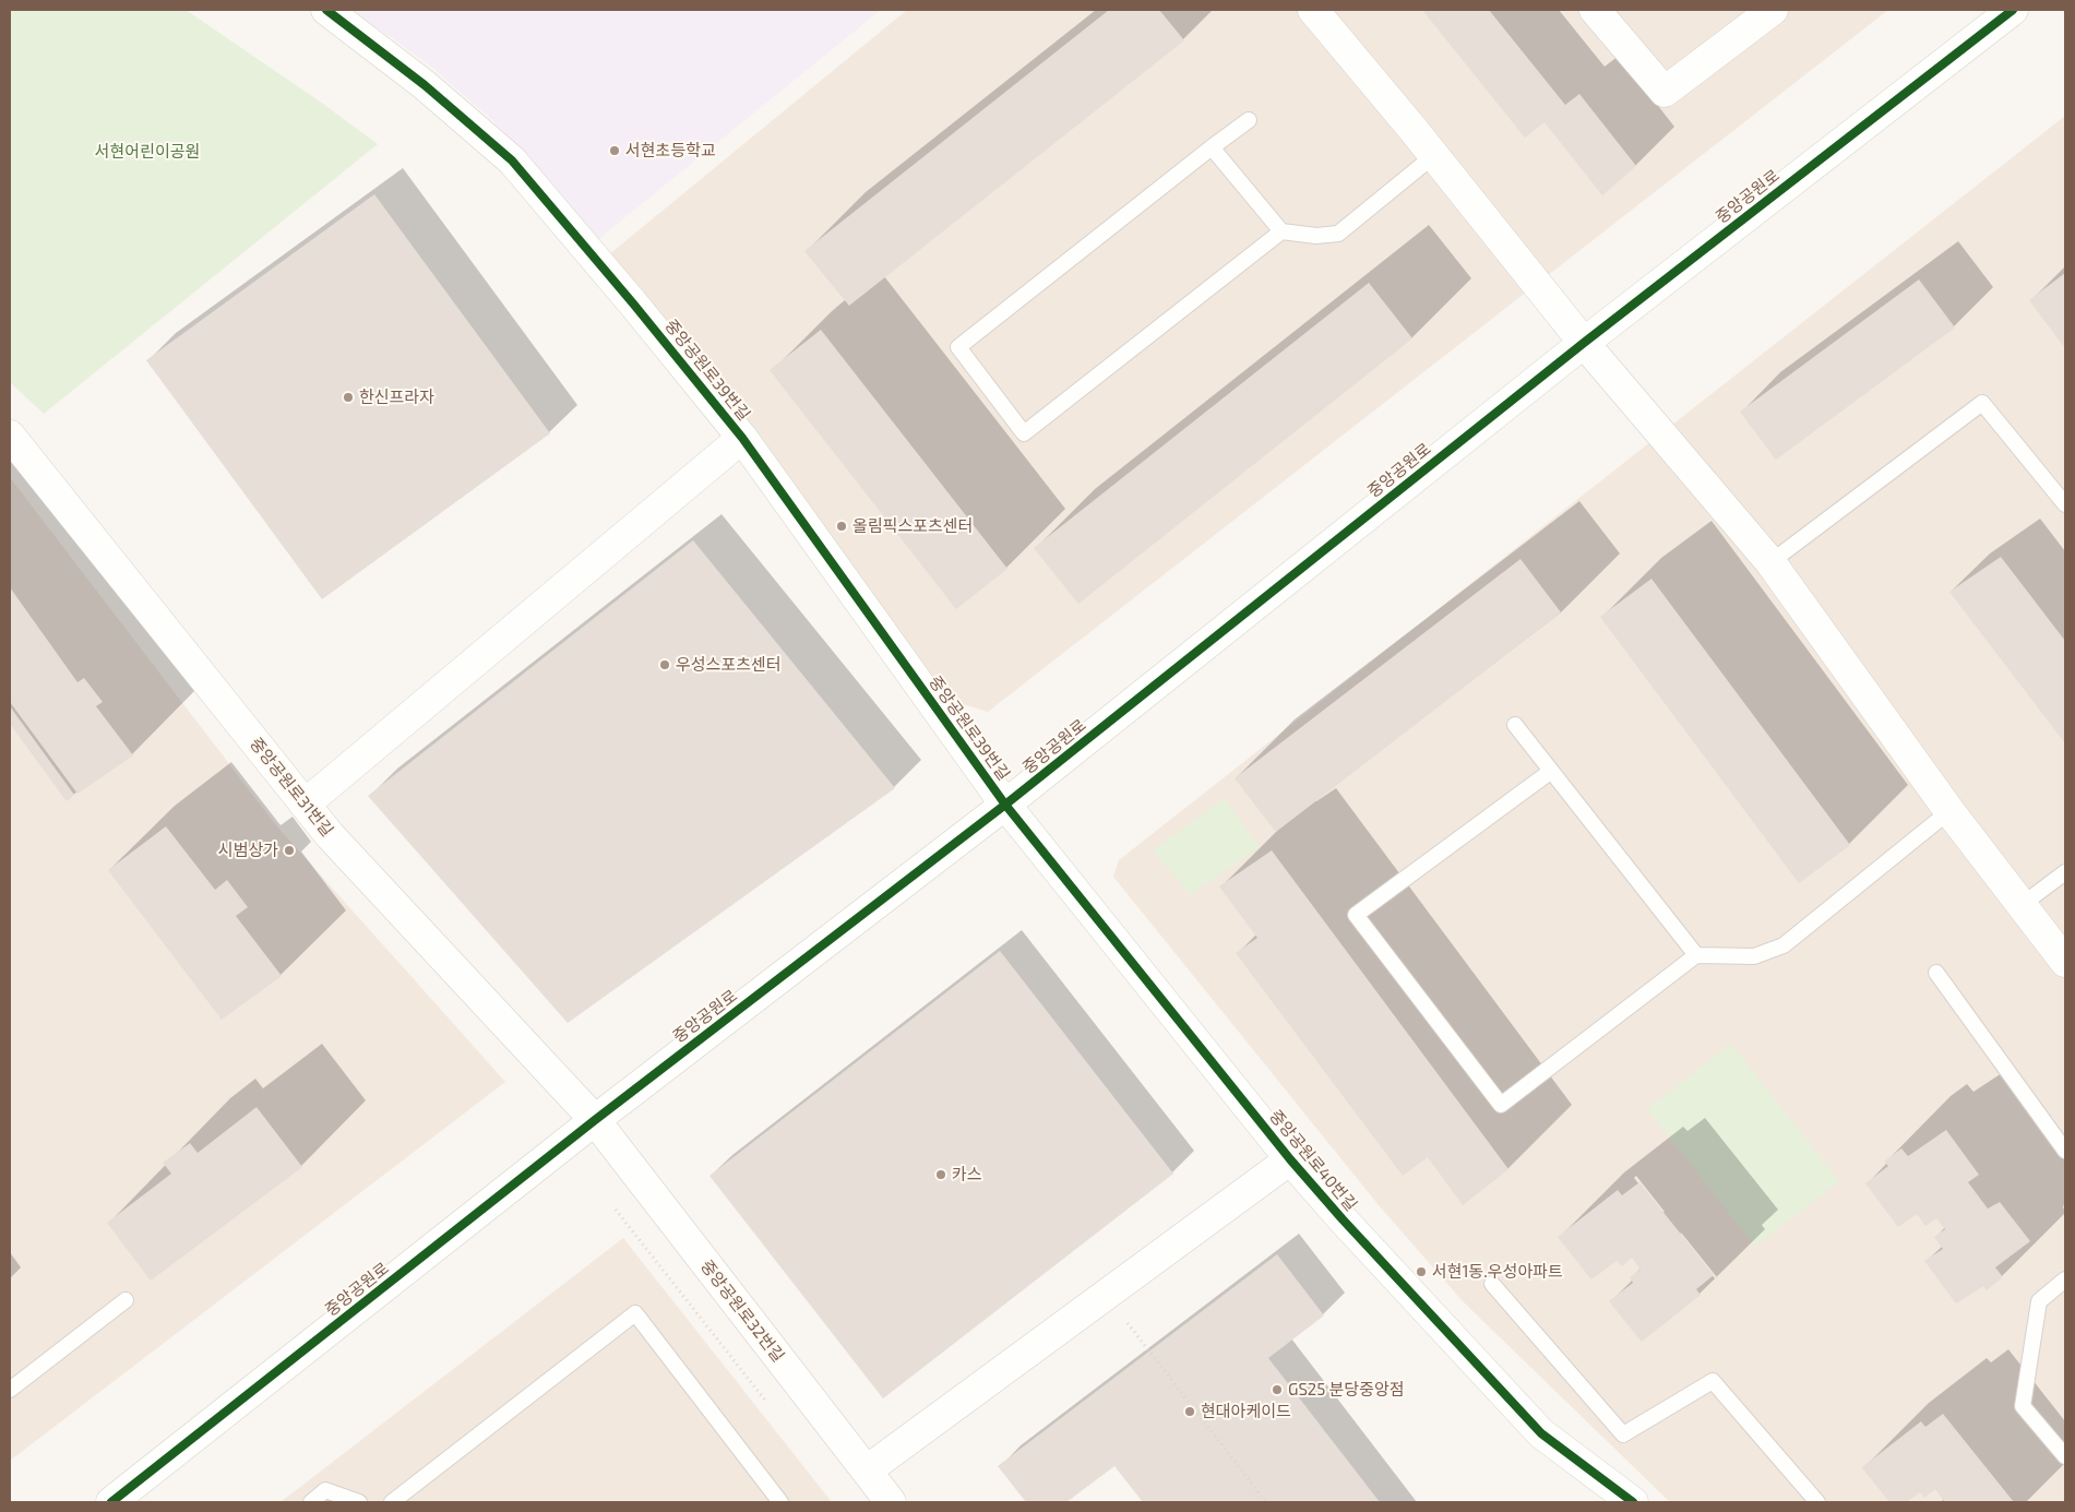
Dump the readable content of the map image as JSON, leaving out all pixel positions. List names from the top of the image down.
{
  "streets": {
    "street": [
      "중앙공원로",
      "중앙공원로39번길",
      "중앙공원로31번길",
      "중앙공원로40번길",
      "중앙공원로32번길"
    ]
  },
  "crossings": [
    ["중앙공원로", "중앙공원로39번길"],
    ["중앙공원로", "중앙공원로31번길"],
    ["중앙공원로", "중앙공원로40번길"],
    ["중앙공원로", "중앙공원로32번길"],
    ["중앙공원로39번길", "중앙공원로40번길"],
    ["중앙공원로31번길", "중앙공원로32번길"]
  ],
  "parks": ["서현어린이공원"],
  "places": [
    "서현초등학교",
    "한신프라자",
    "올림픽스포츠센터",
    "우성스포츠센터",
    "시범상가",
    "카스",
    "서현1동.우성아파트",
    "GS25 분당중앙점",
    "현대아케이드"
  ]
}
